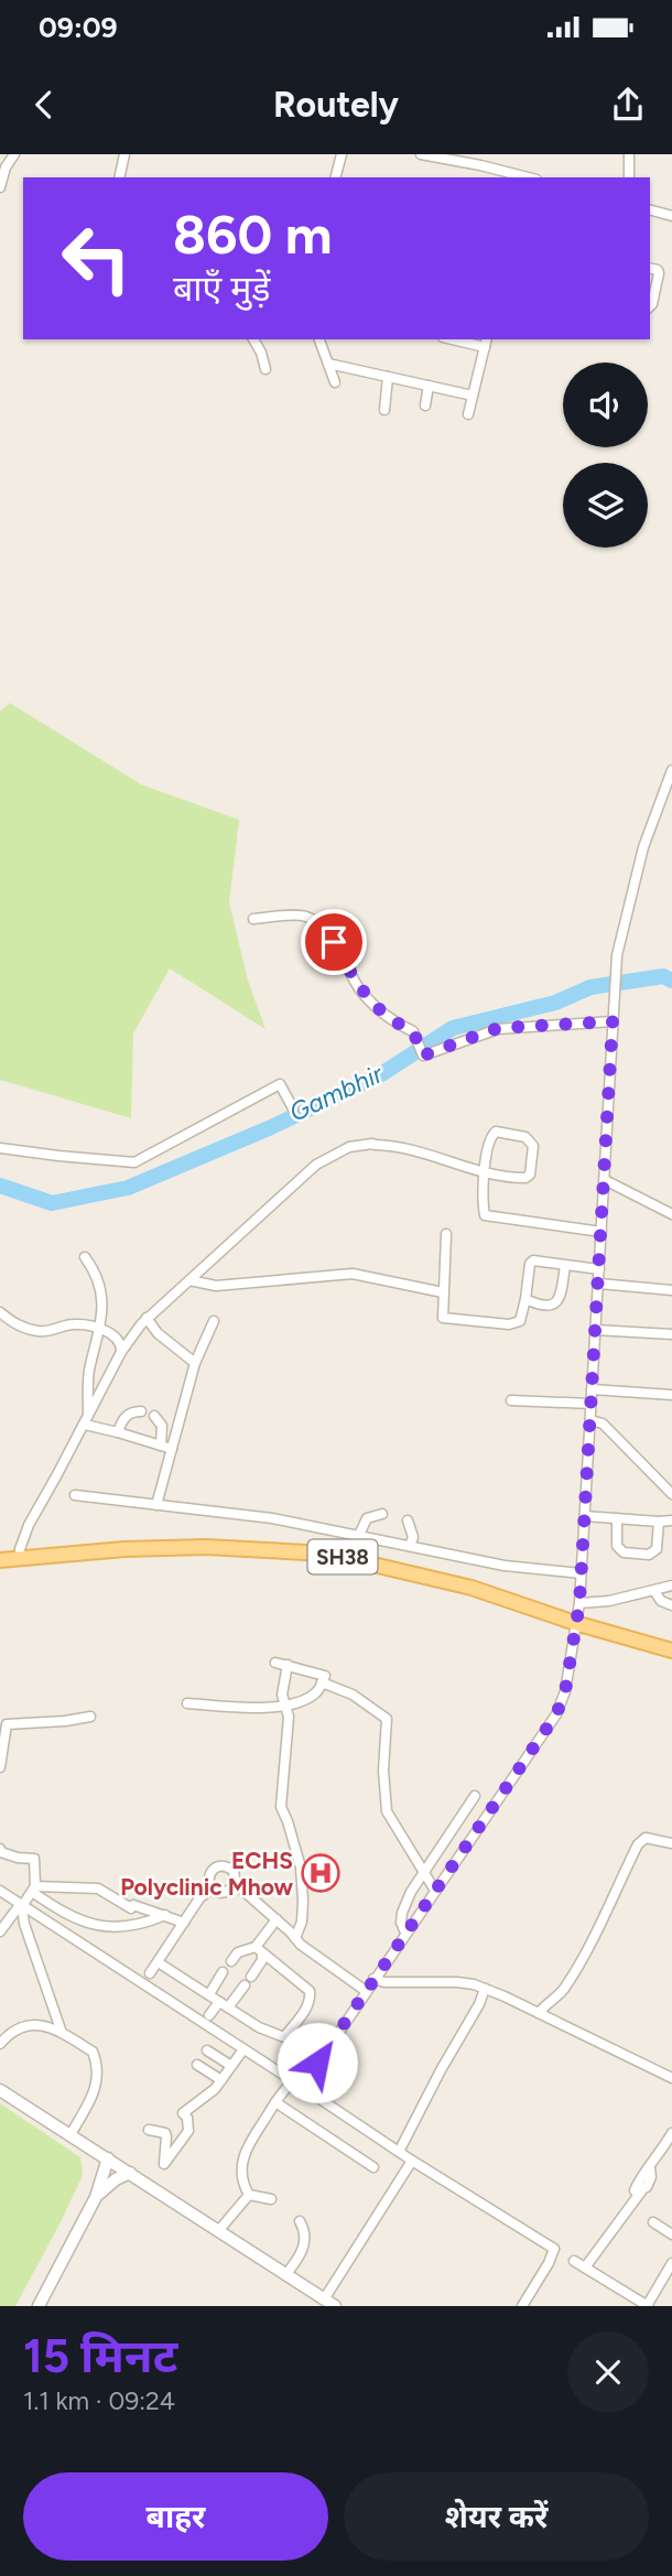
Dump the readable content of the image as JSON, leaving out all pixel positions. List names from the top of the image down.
{
  "streets": {
    "main road": ["SH38"]
  },
  "water": ["Gambhir"],
  "places": {
    "hospital": ["ECHS Polyclinic Mhow"]
  },
  "page": {
    "status": "09:09",
    "header": "Routely",
    "turn": ["860 m", "बाएँ मुड़ें"],
    "heading": ["15 मिनट", "1.1 km · 09:24"],
    "buttons": ["बाहर", "शेयर करें"]
  }
}
